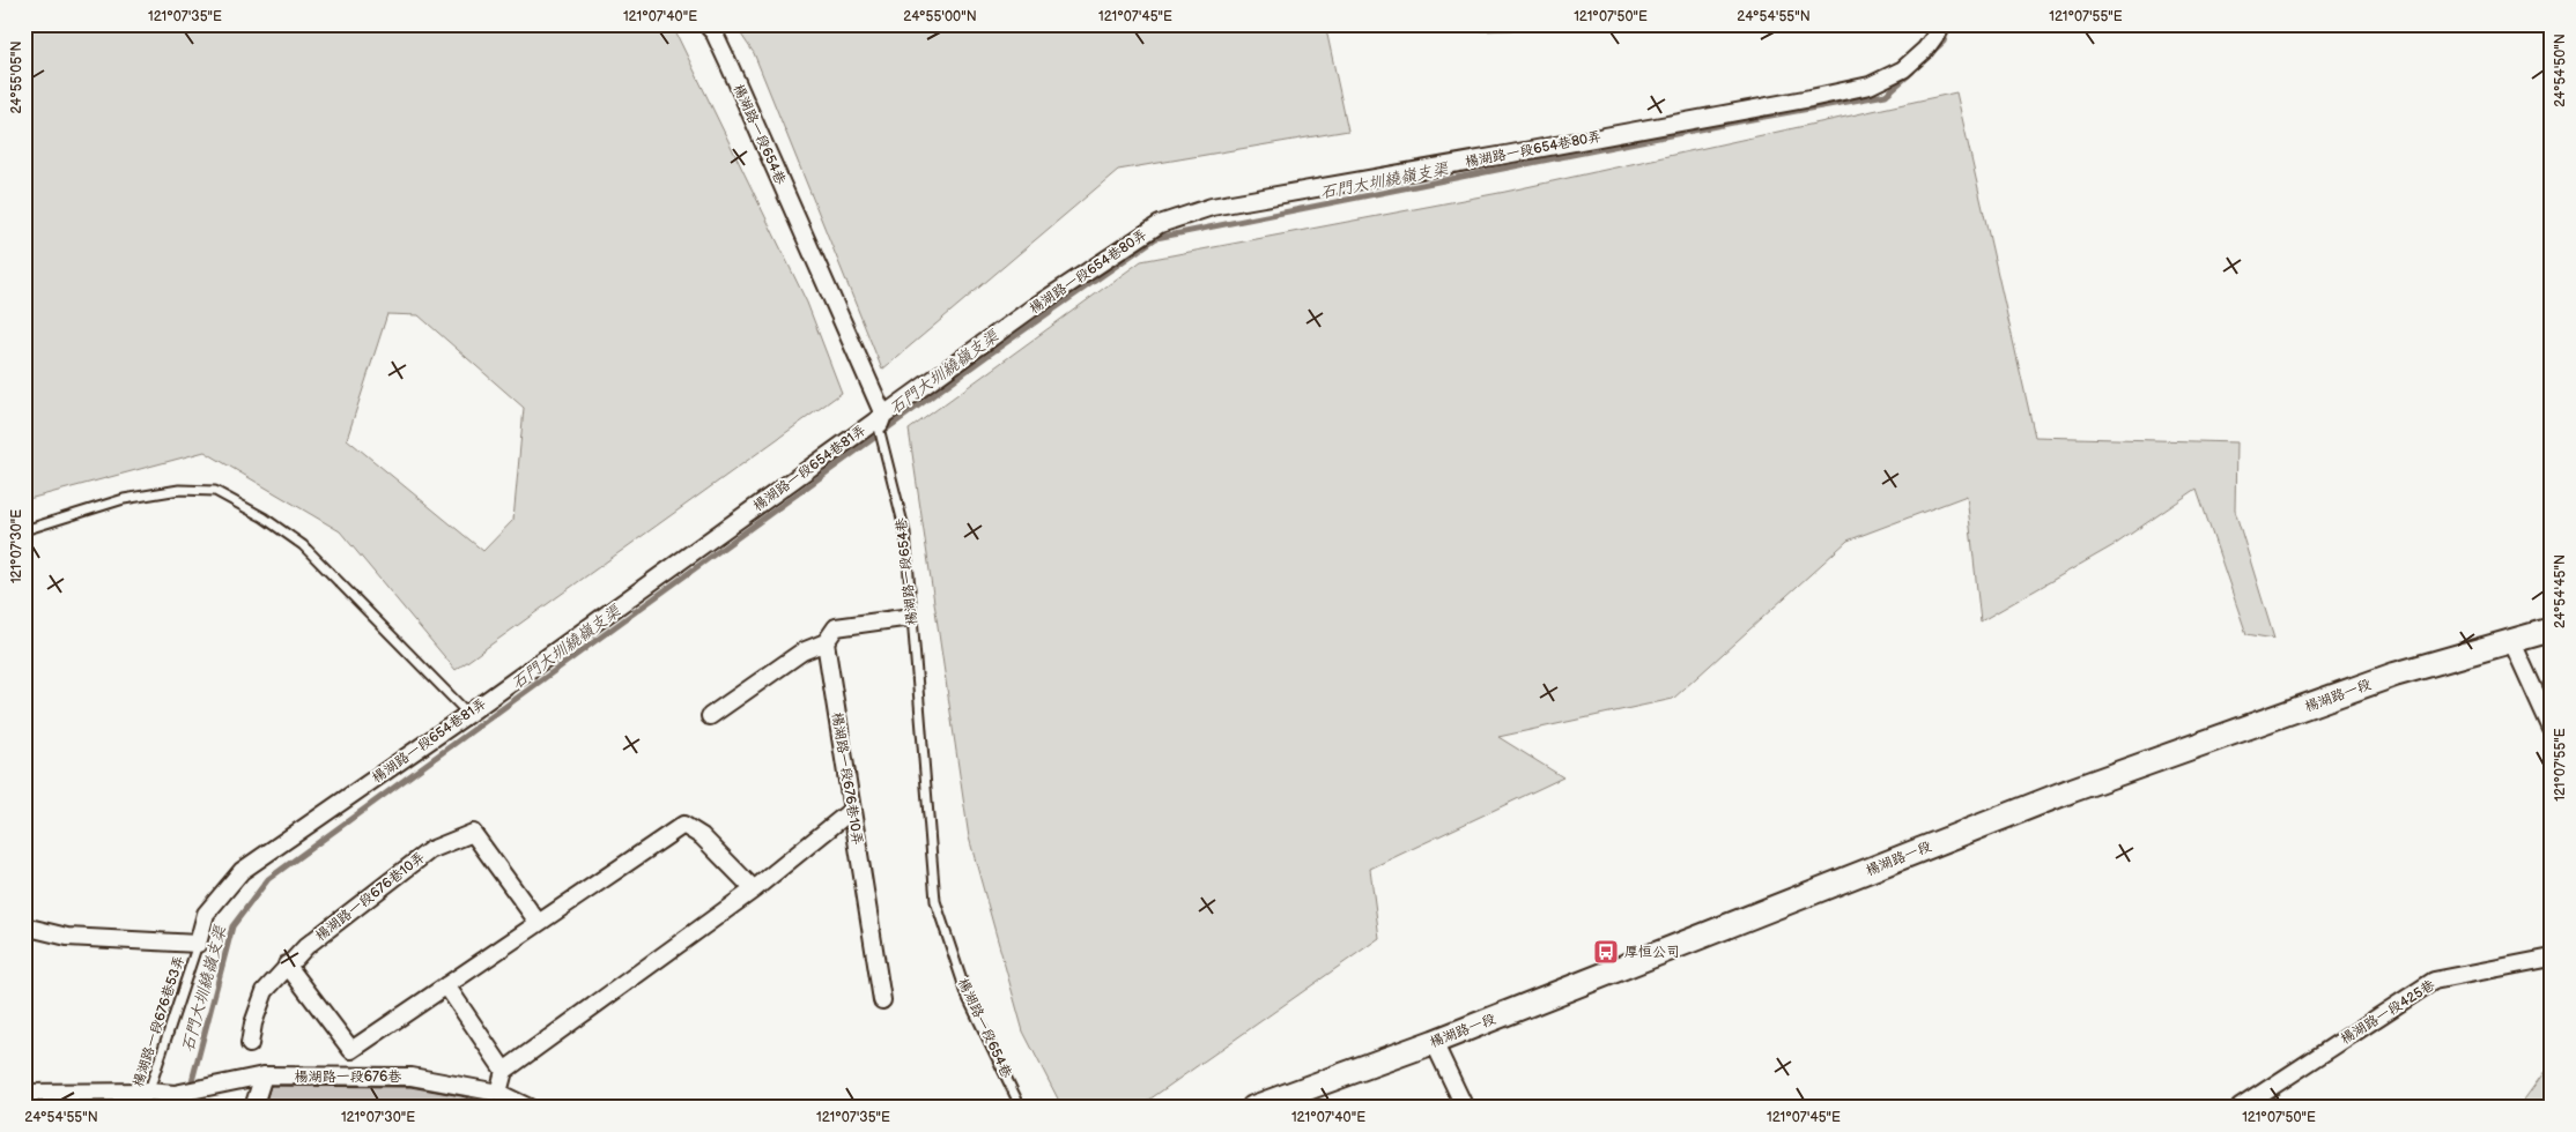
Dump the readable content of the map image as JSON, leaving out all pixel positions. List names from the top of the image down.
{
  "streets": {
    "street": [
      "楊湖路一段654巷",
      "楊湖路一段654巷80弄",
      "楊湖路一段654巷81弄",
      "楊湖路一段",
      "楊湖路一段676巷10弄",
      "楊湖路一段425巷",
      "楊湖路一段676巷"
    ],
    "lane": ["楊湖路一段676巷53弄"]
  },
  "crossings": [
    ["楊湖路一段654巷", "楊湖路一段654巷80弄"],
    ["楊湖路一段654巷", "楊湖路一段654巷81弄"],
    ["楊湖路一段654巷80弄", "楊湖路一段654巷81弄"],
    ["楊湖路一段654巷81弄", "楊湖路一段676巷53弄"],
    ["楊湖路一段676巷53弄", "楊湖路一段676巷"]
  ],
  "water": ["石門大圳繞嶺支渠"],
  "places": {
    "bus stop": ["厚恒公司"]
  },
  "coordinates": [
    "121°07'35\"E",
    "121°07'40\"E",
    "24°55'00\"N",
    "121°07'45\"E",
    "121°07'50\"E",
    "24°54'55\"N",
    "121°07'55\"E",
    "24°54'50\"N",
    "24°55'05\"N",
    "121°07'30\"E",
    "24°54'45\"N"
  ]
}
